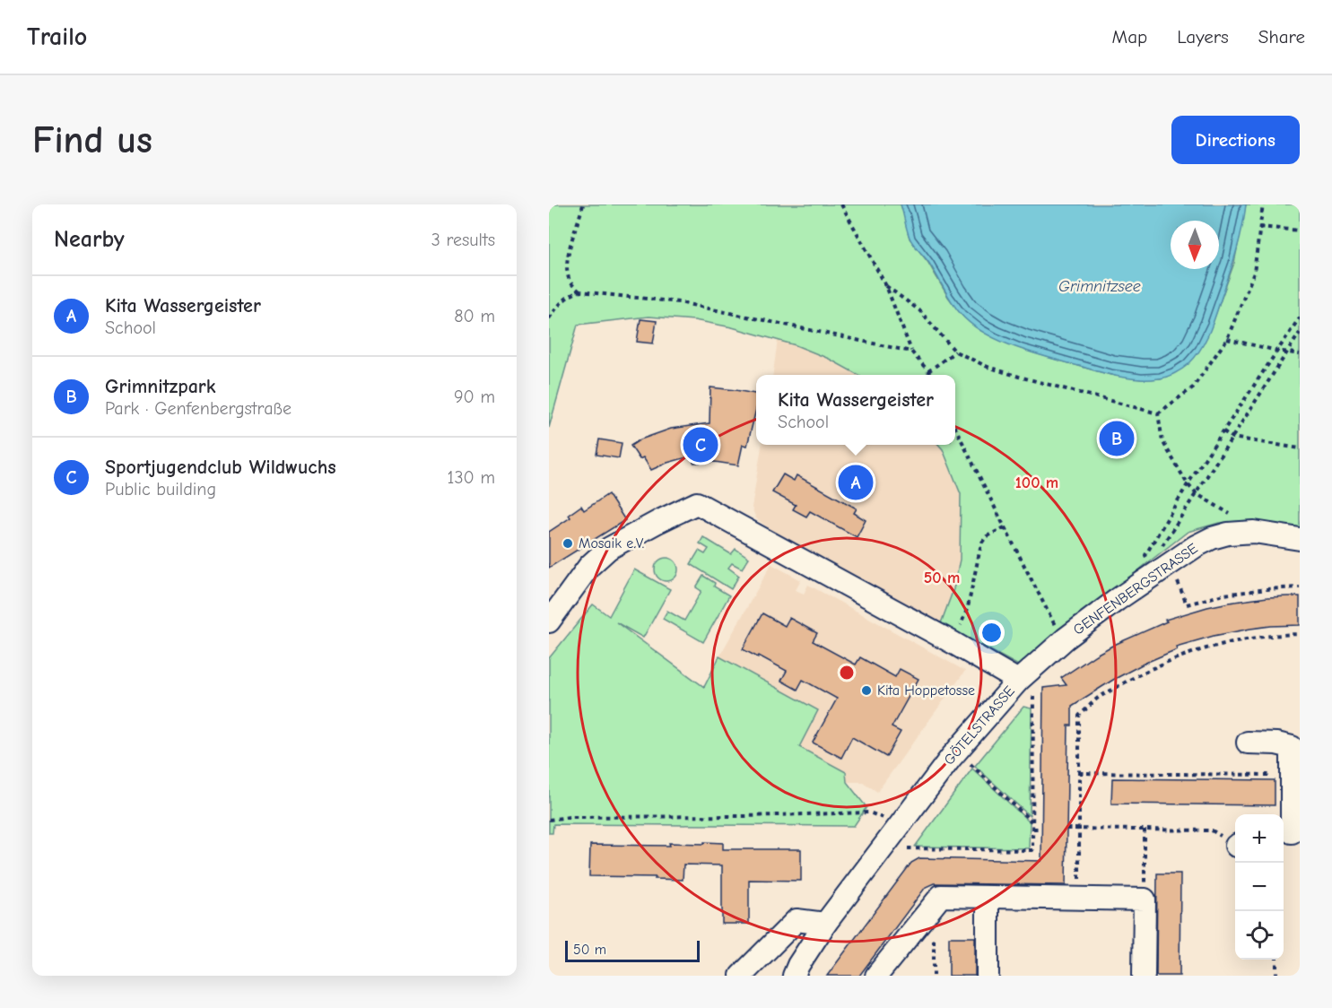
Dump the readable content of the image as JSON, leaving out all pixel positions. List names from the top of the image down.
{
  "streets": {
    "street": ["GENFENBERGSTRASSE", "GÖTELSTRASSE"]
  },
  "crossings": [
    ["GENFENBERGSTRASSE", "GÖTELSTRASSE"]
  ],
  "water": ["Grimnitzsee"],
  "places": ["Mosaik e.V.", "Kita Hoppetosse"],
  "scale_bar": "50 m",
  "north": "bottom",
  "page": {
    "header": "Trailo",
    "nav": ["Map", "Layers", "Share"],
    "buttons": "Directions",
    "title": "Find us",
    "heading": ["Nearby", "3 results"],
    "list": [
      {
        "mark": "A",
        "name": "Kita Wassergeister",
        "note": "School",
        "value": "80 m"
      },
      {
        "mark": "B",
        "name": "Grimnitzpark",
        "note": "Park · Genfenbergstraße",
        "value": "90 m"
      },
      {
        "mark": "C",
        "name": "Sportjugendclub Wildwuchs",
        "note": "Public building",
        "value": "130 m"
      }
    ],
    "popup": ["Kita Wassergeister", "School"],
    "pins": ["B", "C", "A"],
    "map_buttons": ["+", "−"],
    "scale": "50 m"
  },
  "rings": ["100 m", "50 m"]
}
